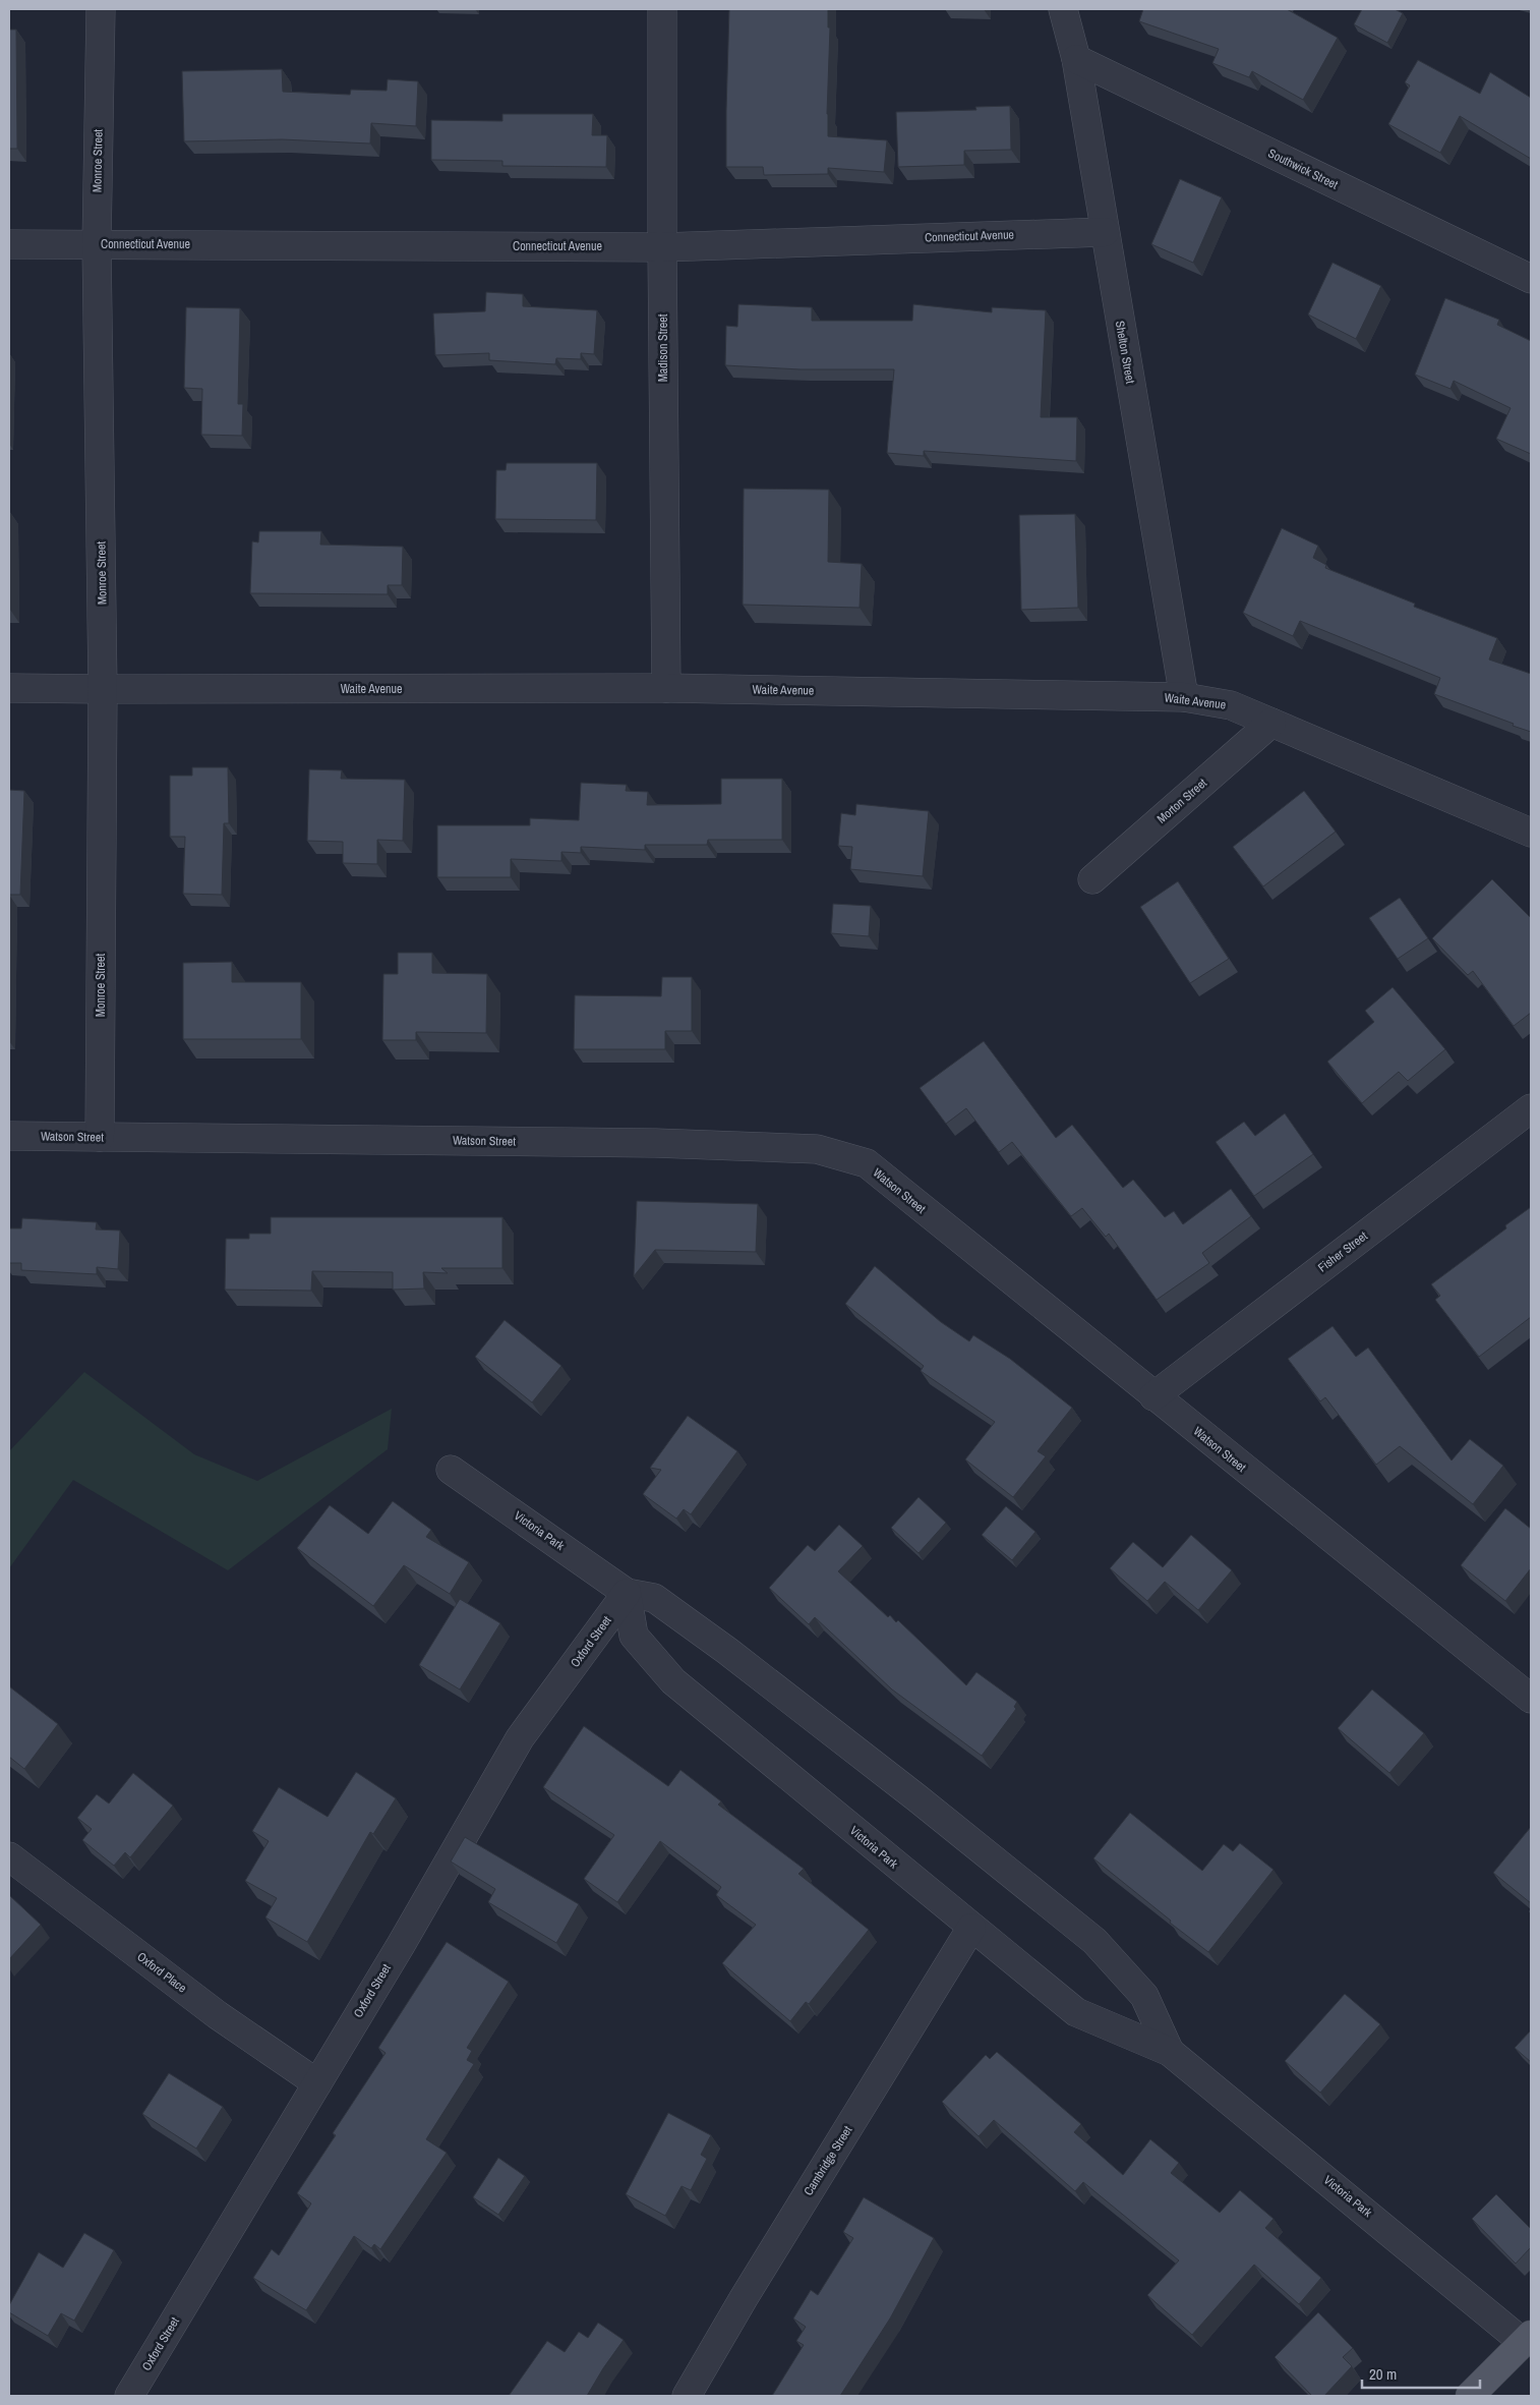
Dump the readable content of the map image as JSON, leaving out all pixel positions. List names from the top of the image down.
{
  "streets": {
    "street": [
      "Monroe Street",
      "Southwick Street",
      "Connecticut Avenue",
      "Madison Street",
      "Shelton Street",
      "Waite Avenue",
      "Morton Street",
      "Watson Street",
      "Fisher Street",
      "Victoria Park",
      "Oxford Street",
      "Oxford Place",
      "Cambridge Street"
    ]
  },
  "crossings": [
    ["Monroe Street", "Connecticut Avenue"],
    ["Monroe Street", "Waite Avenue"],
    ["Monroe Street", "Watson Street"],
    ["Southwick Street", "Shelton Street"],
    ["Connecticut Avenue", "Madison Street"],
    ["Connecticut Avenue", "Shelton Street"],
    ["Madison Street", "Waite Avenue"],
    ["Shelton Street", "Waite Avenue"],
    ["Waite Avenue", "Morton Street"],
    ["Watson Street", "Fisher Street"],
    ["Victoria Park", "Oxford Street"],
    ["Victoria Park", "Cambridge Street"],
    ["Oxford Street", "Oxford Place"]
  ],
  "scale_bar": "20 m"
}
